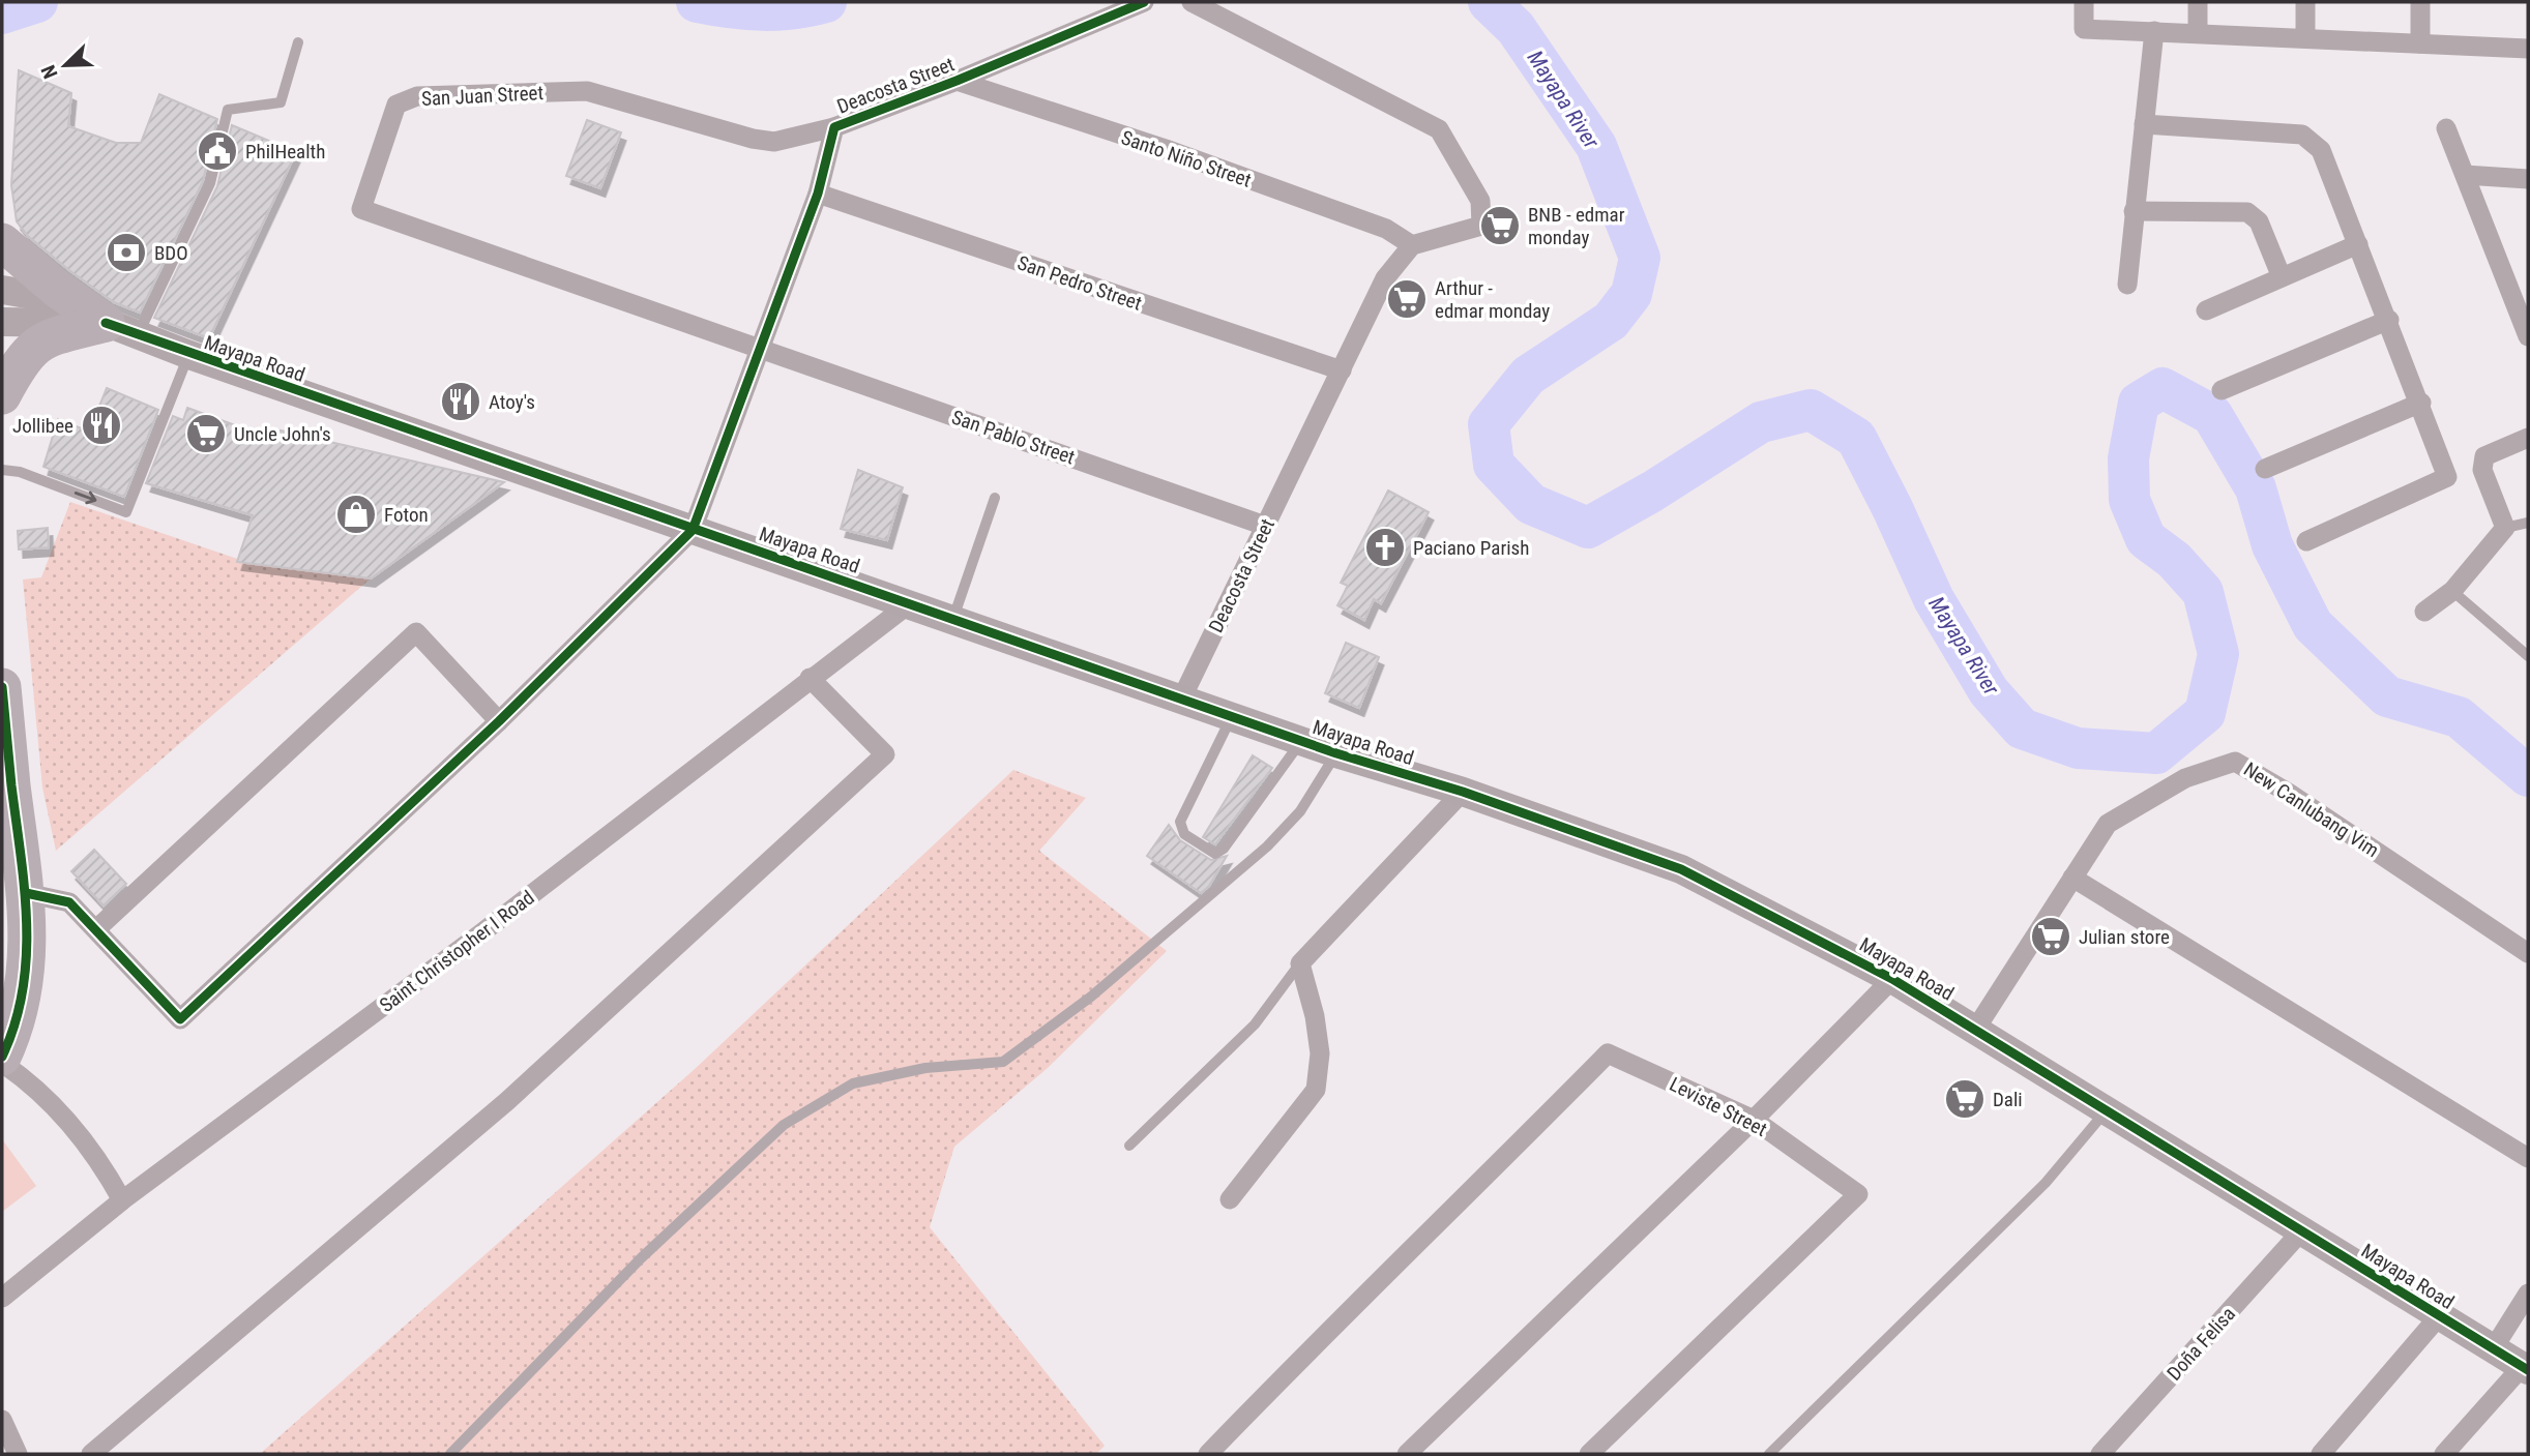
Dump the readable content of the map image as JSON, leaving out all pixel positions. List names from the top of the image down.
{
  "streets": {
    "main road": ["Mayapa Road"],
    "street": [
      "Deacosta Street",
      "San Juan Street",
      "Santo Niño Street",
      "San Pedro Street",
      "San Pablo Street",
      "New Canlubang Vim",
      "Saint Christopher I Road",
      "Leviste Street",
      "Doña Felisa"
    ]
  },
  "crossings": [
    ["Deacosta Street", "San Juan Street"],
    ["Deacosta Street", "Santo Niño Street"],
    ["Deacosta Street", "San Pedro Street"],
    ["Deacosta Street", "Mayapa Road"],
    ["Deacosta Street", "San Pablo Street"],
    ["San Juan Street", "San Pablo Street"],
    ["Mayapa Road", "New Canlubang Vim"],
    ["Mayapa Road", "Saint Christopher I Road"],
    ["Mayapa Road", "Doña Felisa"]
  ],
  "water": ["Mayapa River"],
  "places": {
    "public building": ["PhilHealth"],
    "supermarket": [
      "BNB - edmar monday",
      "Arthur - edmar monday",
      "Uncle John's",
      "Julian store",
      "Dali"
    ],
    "bank": ["BDO"],
    "restaurant": ["Atoy's", "Jollibee"],
    "shop": ["Foton"],
    "church": ["Paciano Parish"]
  },
  "north": "bottom left"
}
